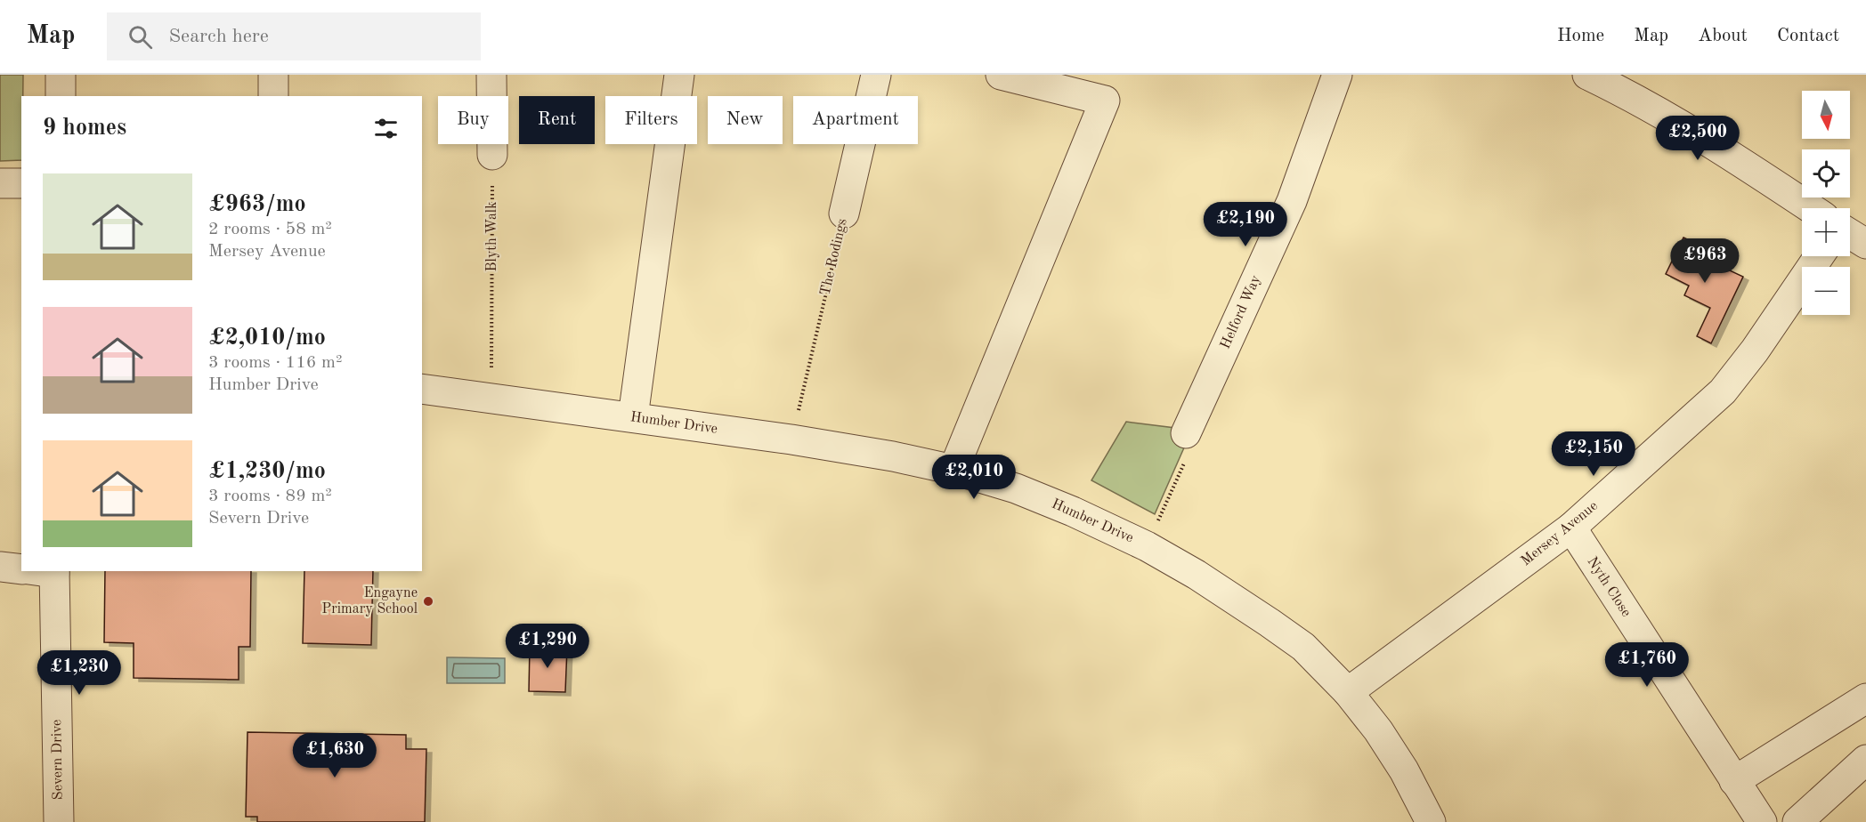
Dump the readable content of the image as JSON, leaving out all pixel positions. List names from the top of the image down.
{
  "streets": {
    "street": [
      "The Rodings",
      "Helford Way",
      "Humber Drive",
      "Mersey Avenue",
      "Nyth Close",
      "Severn Drive"
    ],
    "path": ["Blyth Walk"]
  },
  "crossings": [
    ["Blyth Walk", "Humber Drive"],
    ["The Rodings", "Humber Drive"],
    ["Humber Drive", "Mersey Avenue"],
    ["Mersey Avenue", "Nyth Close"]
  ],
  "places": ["Engayne Primary School"],
  "north": "bottom",
  "page": {
    "header": "Map",
    "search": "Search here",
    "nav": [
      "Home",
      "Map",
      "About",
      "Contact"
    ],
    "map_buttons": ["+", "−"],
    "chip": [
      "Buy",
      "Rent",
      "Filters",
      "New",
      "Apartment"
    ],
    "heading": "9 homes",
    "price": [
      "£2,500",
      "£2,190",
      "£963",
      "£2,150",
      "£2,010",
      "£1,290",
      "£1,760",
      "£1,230",
      "£1,630"
    ],
    "list": [
      {
        "name": "£963/mo",
        "note": "2 rooms · 58 m² · Mersey Avenue"
      },
      {
        "name": "£2,010/mo",
        "note": "3 rooms · 116 m² · Humber Drive"
      },
      {
        "name": "£1,230/mo",
        "note": "3 rooms · 89 m² · Severn Drive"
      }
    ]
  }
}
